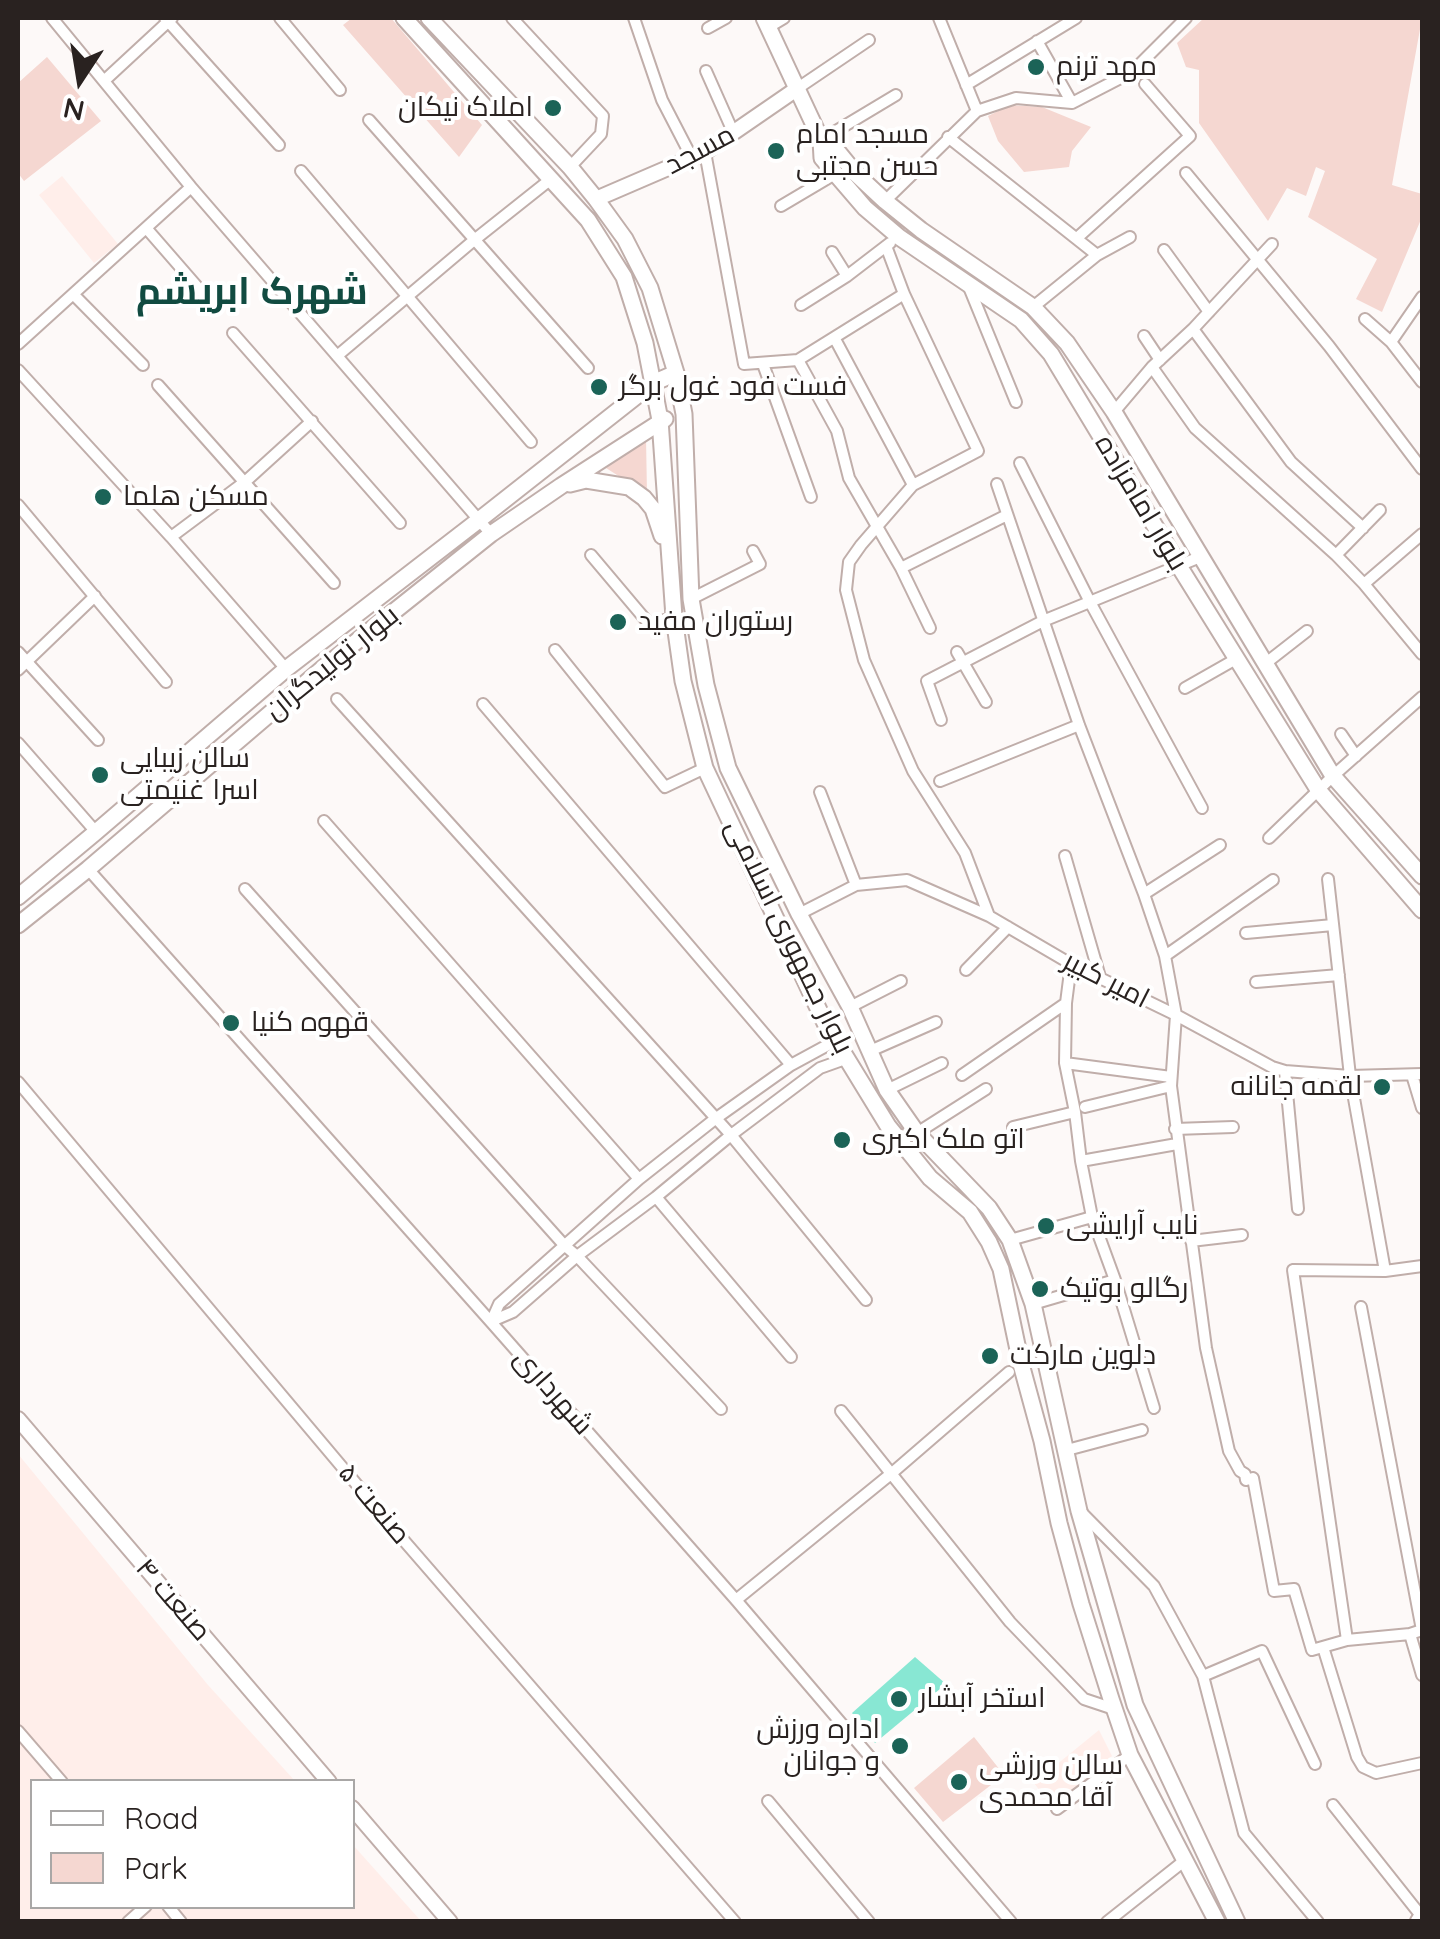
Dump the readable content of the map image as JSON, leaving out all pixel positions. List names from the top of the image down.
{
  "streets": {
    "main road": ["بلوار امامزاده", "بلوار تولیدگران", "بلوار جمهوری اسلامی"],
    "street": [
      "مسجد",
      "امیر کبیر",
      "شهرداری",
      "صنعت ۵",
      "صنعت ۴"
    ]
  },
  "crossings": [
    ["مسجد", "بلوار امامزاده"],
    ["مسجد", "بلوار جمهوری اسلامی"],
    ["بلوار تولیدگران", "بلوار جمهوری اسلامی"],
    ["بلوار تولیدگران", "شهرداری"],
    ["بلوار جمهوری اسلامی", "امیر کبیر"]
  ],
  "districts": ["شهرک ابریشم"],
  "places": [
    "مهد ترنم",
    "املاک نیکان",
    "مسجد امام حسن مجتبی",
    "فست فود غول برگر",
    "مسکن هلما",
    "رستوران مفید",
    "سالن زیبایی اسرا غنیمتی",
    "قهوه کنیا",
    "لقمه جانانه",
    "اتو ملک اکبری",
    "نایب آرایشی",
    "رگالو بوتیک",
    "دلوین مارکت",
    "استخر آبشار",
    "اداره ورزش و جوانان",
    "سالن ورزشی آقا محمدی"
  ],
  "legend": ["Road", "Park"],
  "north": "bottom"
}
